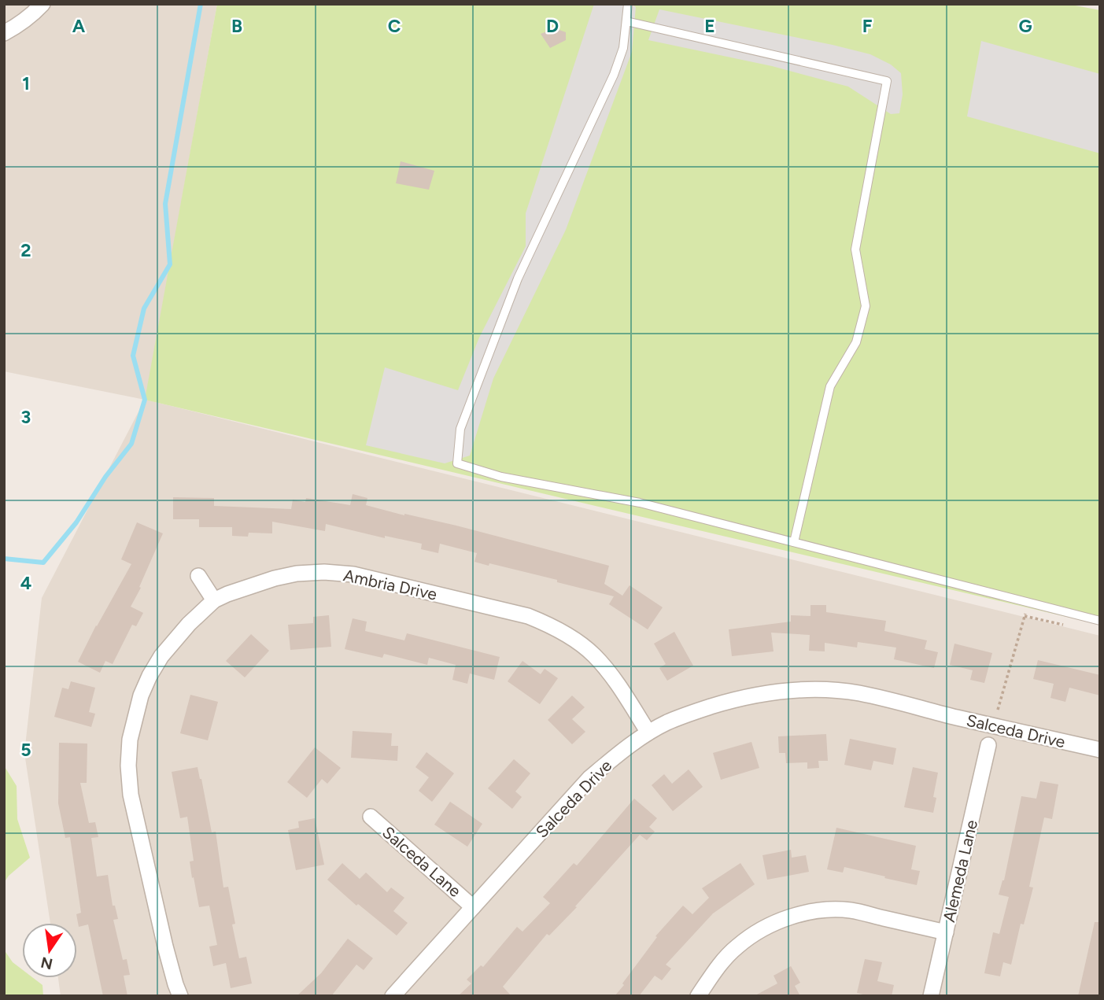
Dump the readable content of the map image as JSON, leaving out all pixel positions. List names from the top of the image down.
{
  "streets": {
    "street": [
      "Ambria Drive",
      "Salceda Drive",
      "Salceda Lane",
      "Alemeda Lane"
    ]
  },
  "crossings": [
    ["Ambria Drive", "Salceda Drive"],
    ["Salceda Drive", "Salceda Lane"]
  ],
  "north": "bottom",
  "grid": {
    "columns": [
      "A",
      "B",
      "C",
      "D",
      "E",
      "F",
      "G"
    ],
    "rows": [
      "1",
      "2",
      "3",
      "4",
      "5"
    ]
  }
}
